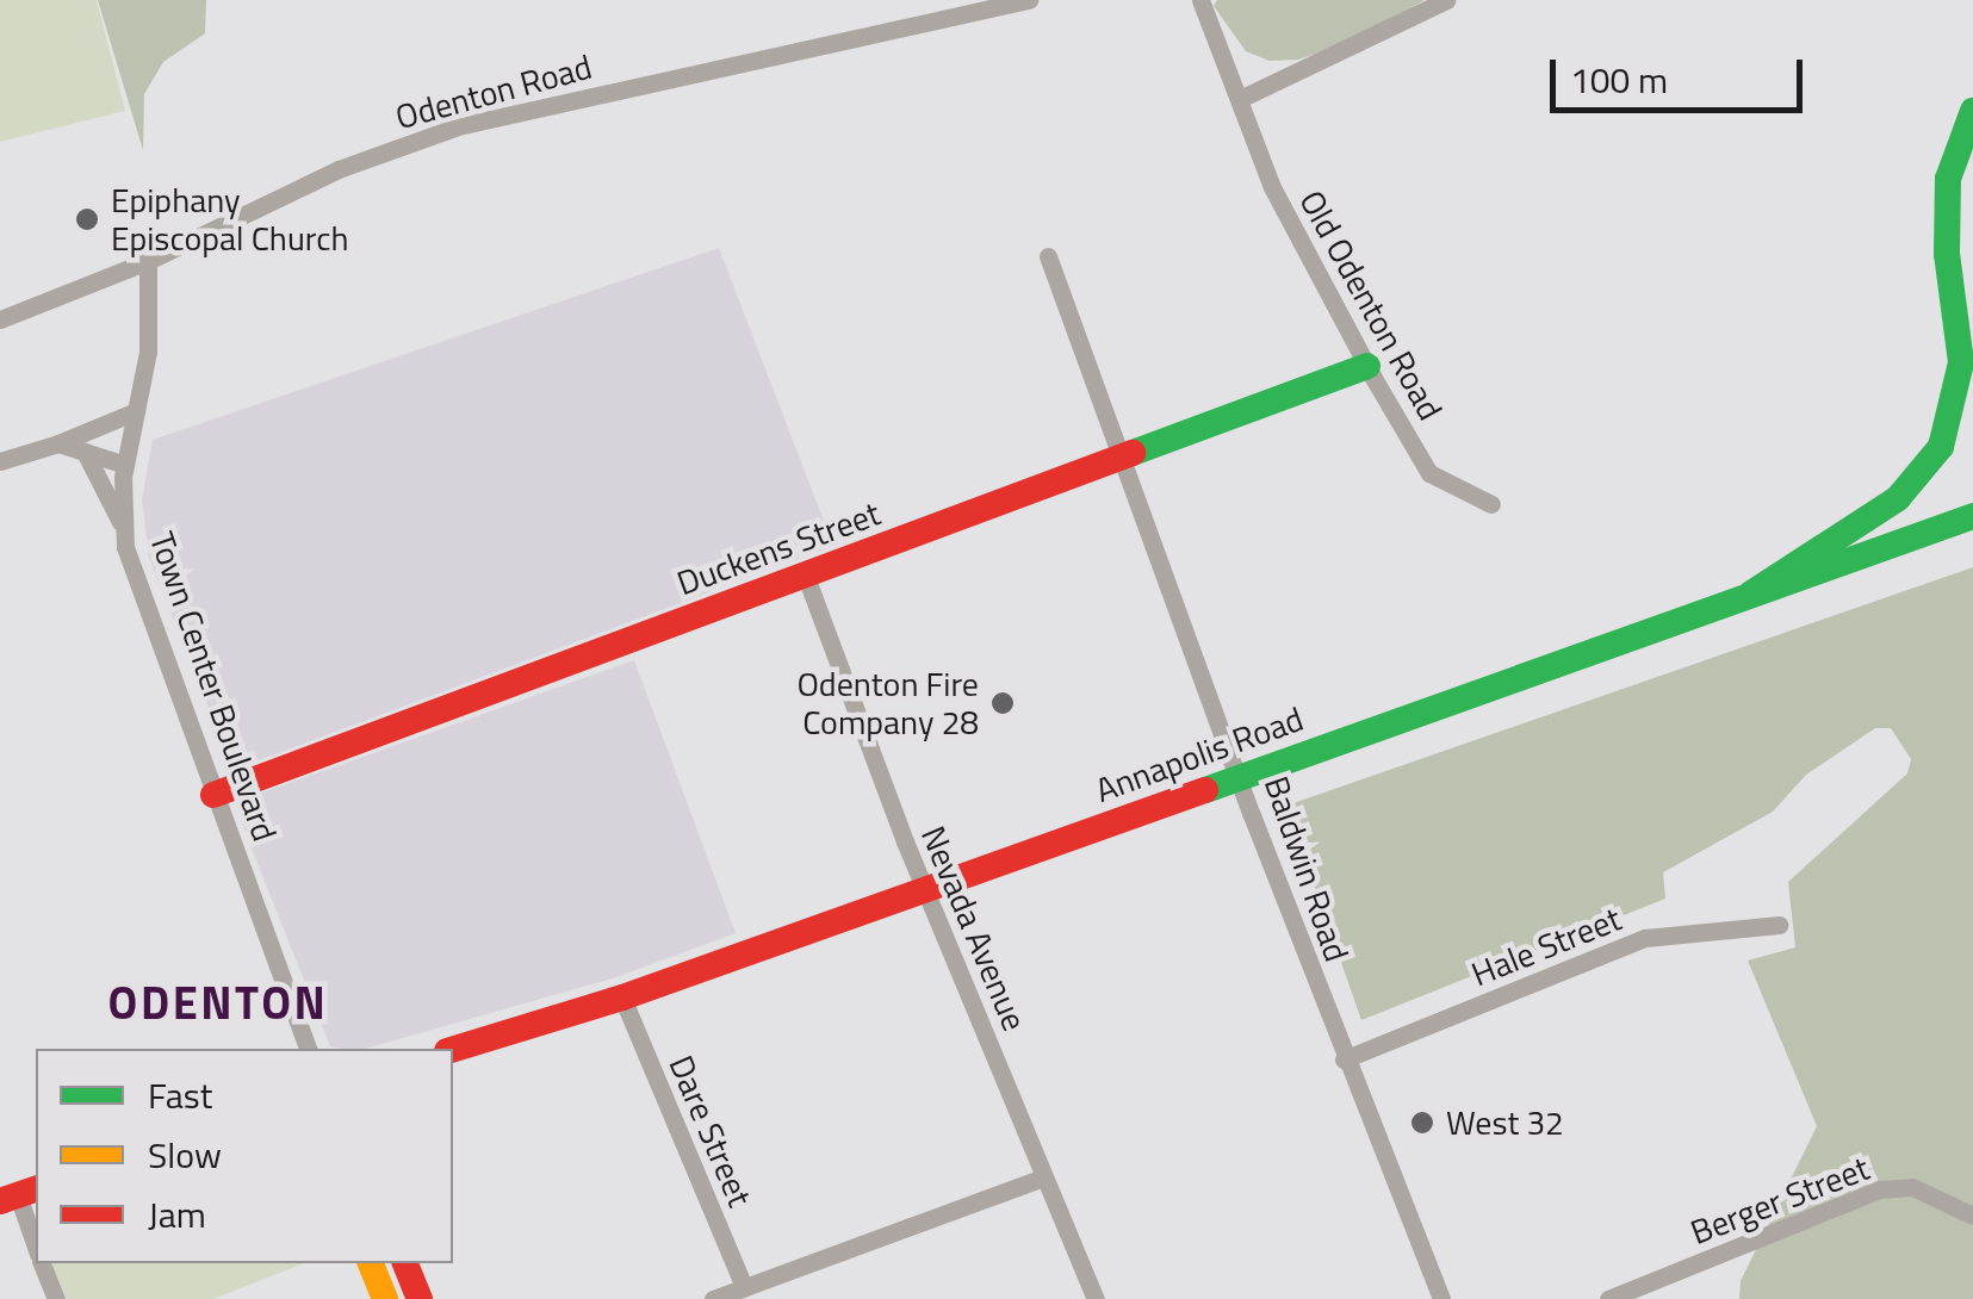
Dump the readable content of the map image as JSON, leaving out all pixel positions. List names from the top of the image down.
{
  "streets": {
    "main road": ["Duckens Street", "Annapolis Road"],
    "street": [
      "Odenton Road",
      "Old Odenton Road",
      "Town Center Boulevard",
      "Baldwin Road",
      "Nevada Avenue",
      "Hale Street",
      "Dare Street",
      "Berger Street"
    ]
  },
  "crossings": [
    ["Odenton Road", "Town Center Boulevard"],
    ["Old Odenton Road", "Duckens Street"],
    ["Duckens Street", "Town Center Boulevard"],
    ["Duckens Street", "Baldwin Road"],
    ["Duckens Street", "Nevada Avenue"],
    ["Annapolis Road", "Baldwin Road"],
    ["Annapolis Road", "Nevada Avenue"],
    ["Annapolis Road", "Dare Street"],
    ["Baldwin Road", "Hale Street"]
  ],
  "districts": ["ODENTON"],
  "places": ["Epiphany Episcopal Church", "Odenton Fire Company 28", "West 32"],
  "legend": ["Fast", "Slow", "Jam"],
  "scale_bar": "100 m"
}
